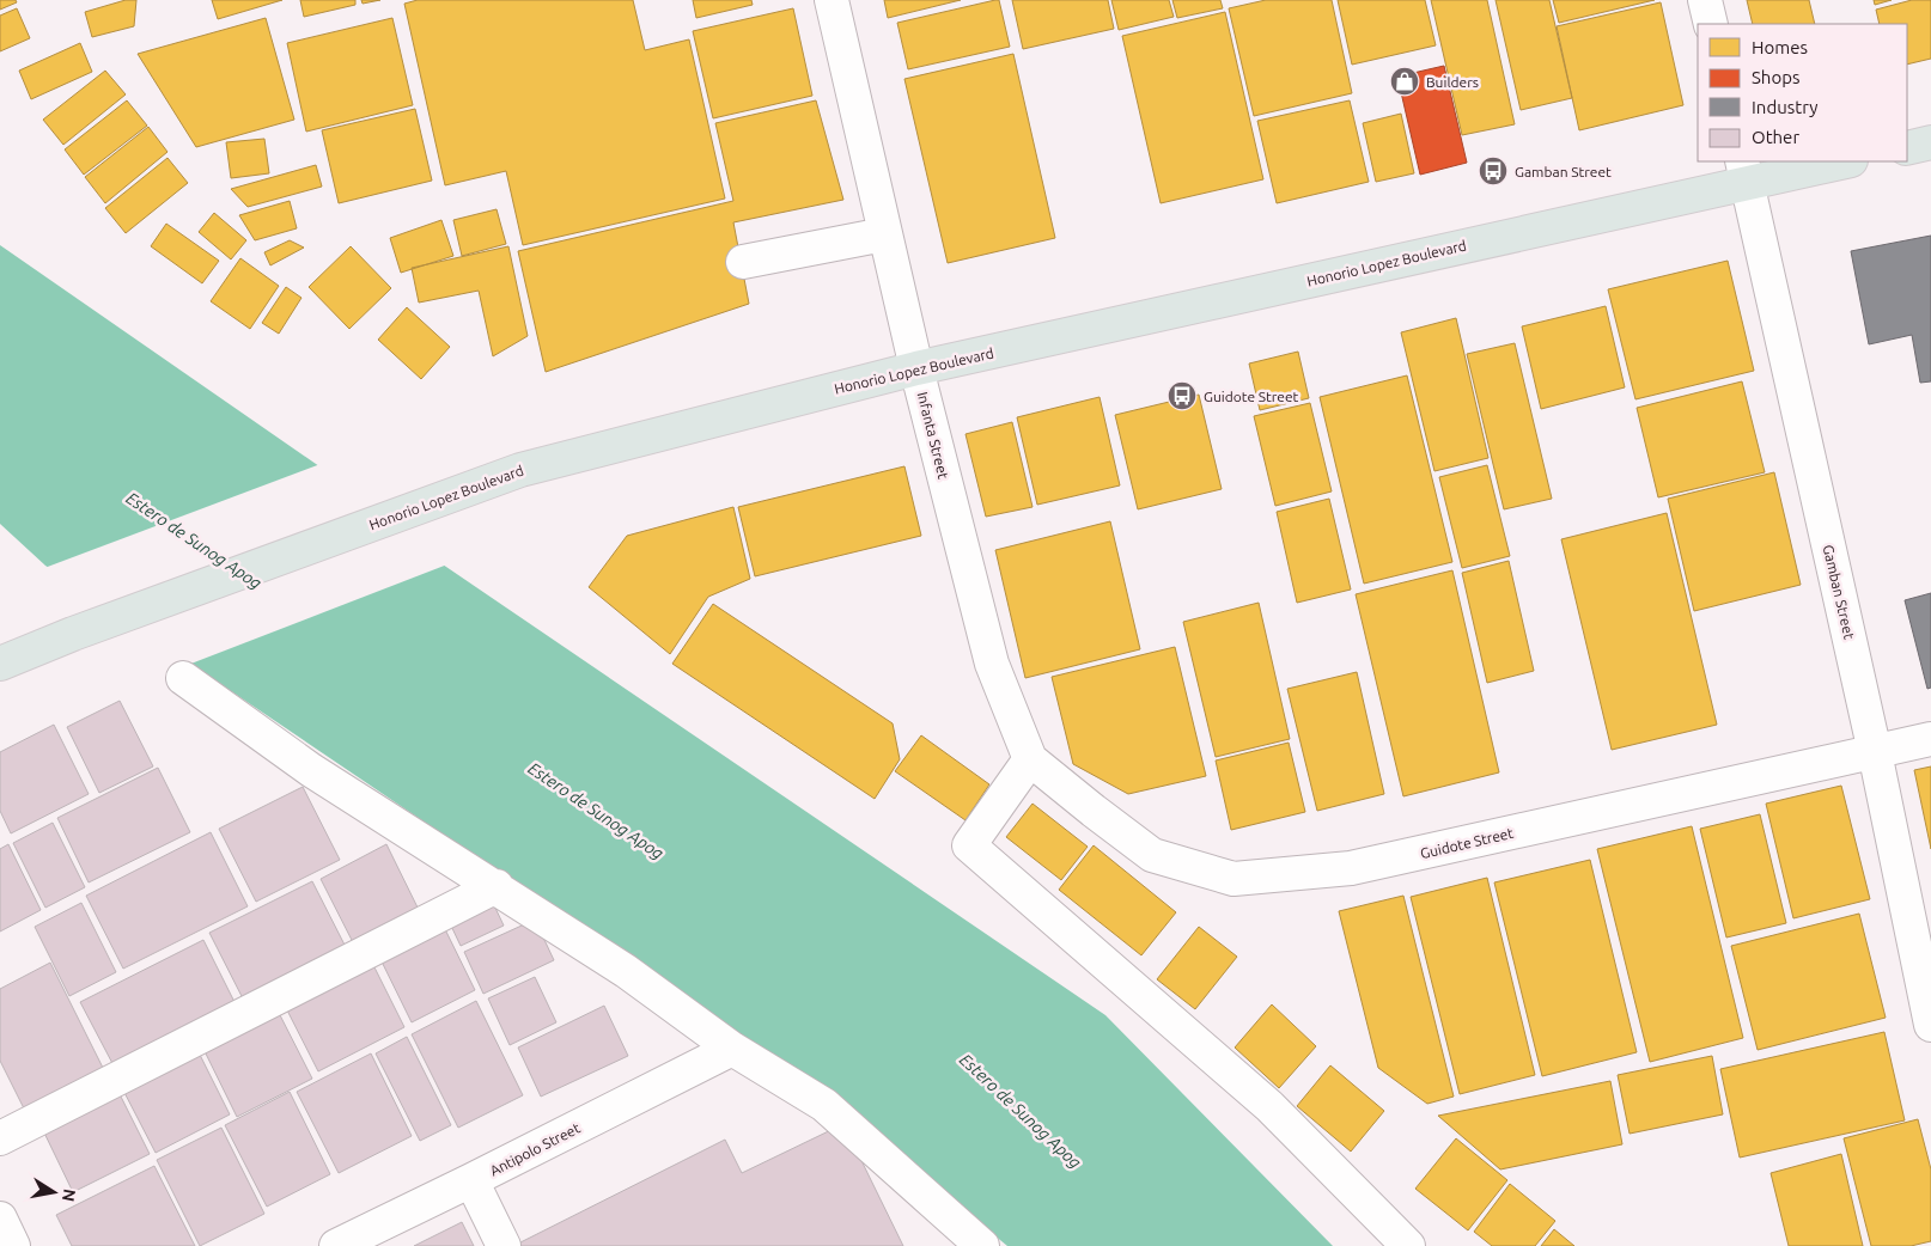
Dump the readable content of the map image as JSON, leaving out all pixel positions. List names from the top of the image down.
{
  "streets": {
    "main road": ["Honorio Lopez Boulevard"],
    "street": [
      "Infanta Street",
      "Gamban Street",
      "Guidote Street",
      "Antipolo Street"
    ]
  },
  "crossings": [
    ["Honorio Lopez Boulevard", "Infanta Street"],
    ["Honorio Lopez Boulevard", "Gamban Street"],
    ["Infanta Street", "Guidote Street"],
    ["Gamban Street", "Guidote Street"]
  ],
  "water": ["Estero de Sunog Apog"],
  "places": {
    "shop": ["Builders"],
    "bus stop": ["Gamban Street", "Guidote Street"]
  },
  "legend": [
    "Homes",
    "Shops",
    "Industry",
    "Other"
  ],
  "north": "right"
}
